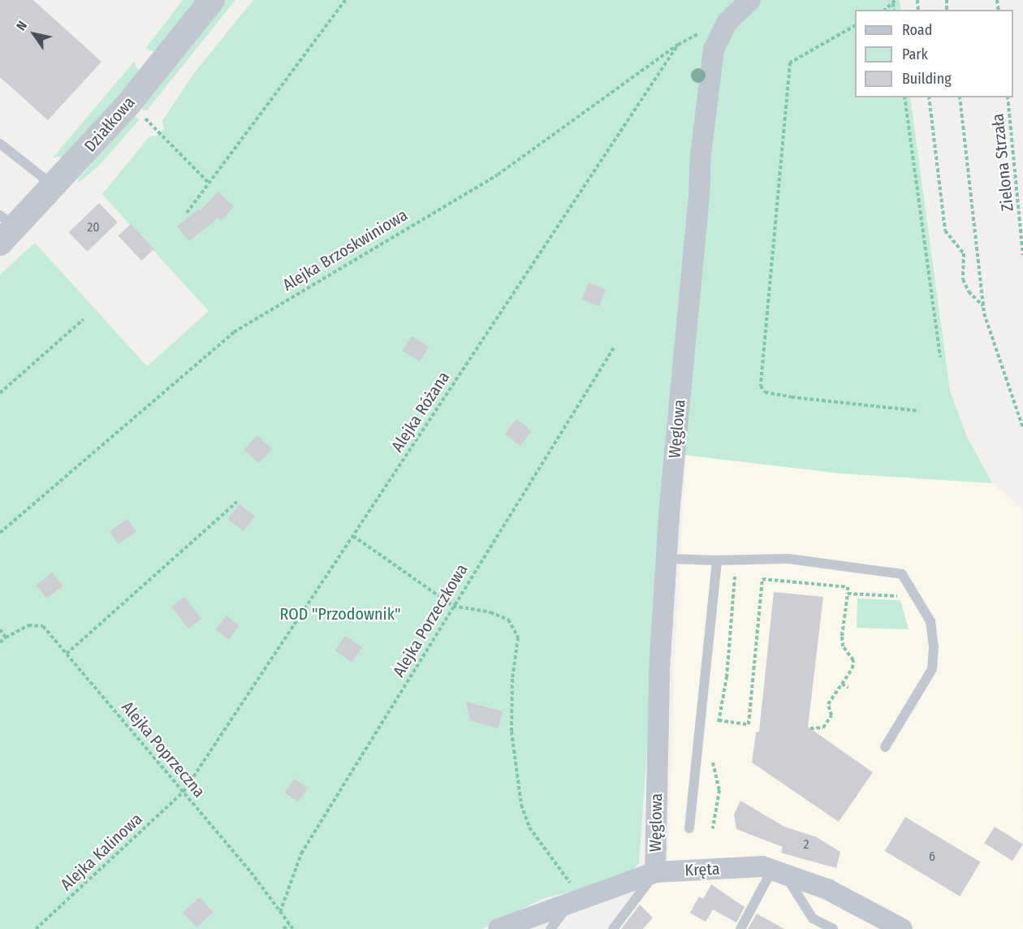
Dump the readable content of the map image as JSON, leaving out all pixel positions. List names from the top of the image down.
{
  "streets": {
    "street": ["Działkowa", "Węglowa", "Kręta"],
    "path": [
      "Zielona Strzała",
      "Alejka Brzoskwiniowa",
      "Alejka Różana",
      "Alejka Porzeczkowa",
      "Alejka Poprzeczna",
      "Alejka Kalinowa"
    ]
  },
  "crossings": [
    ["Alejka Brzoskwiniowa", "Alejka Różana"],
    ["Alejka Brzoskwiniowa", "Węglowa"],
    ["Alejka Różana", "Alejka Poprzeczna"],
    ["Alejka Różana", "Alejka Kalinowa"],
    ["Węglowa", "Kręta"],
    ["Alejka Porzeczkowa", "Alejka Poprzeczna"],
    ["Alejka Poprzeczna", "Alejka Kalinowa"]
  ],
  "parks": ["ROD \"Przodownik\""],
  "house_numbers": ["20", "2", "6"],
  "legend": ["Road", "Park", "Building"],
  "north": "top left"
}
